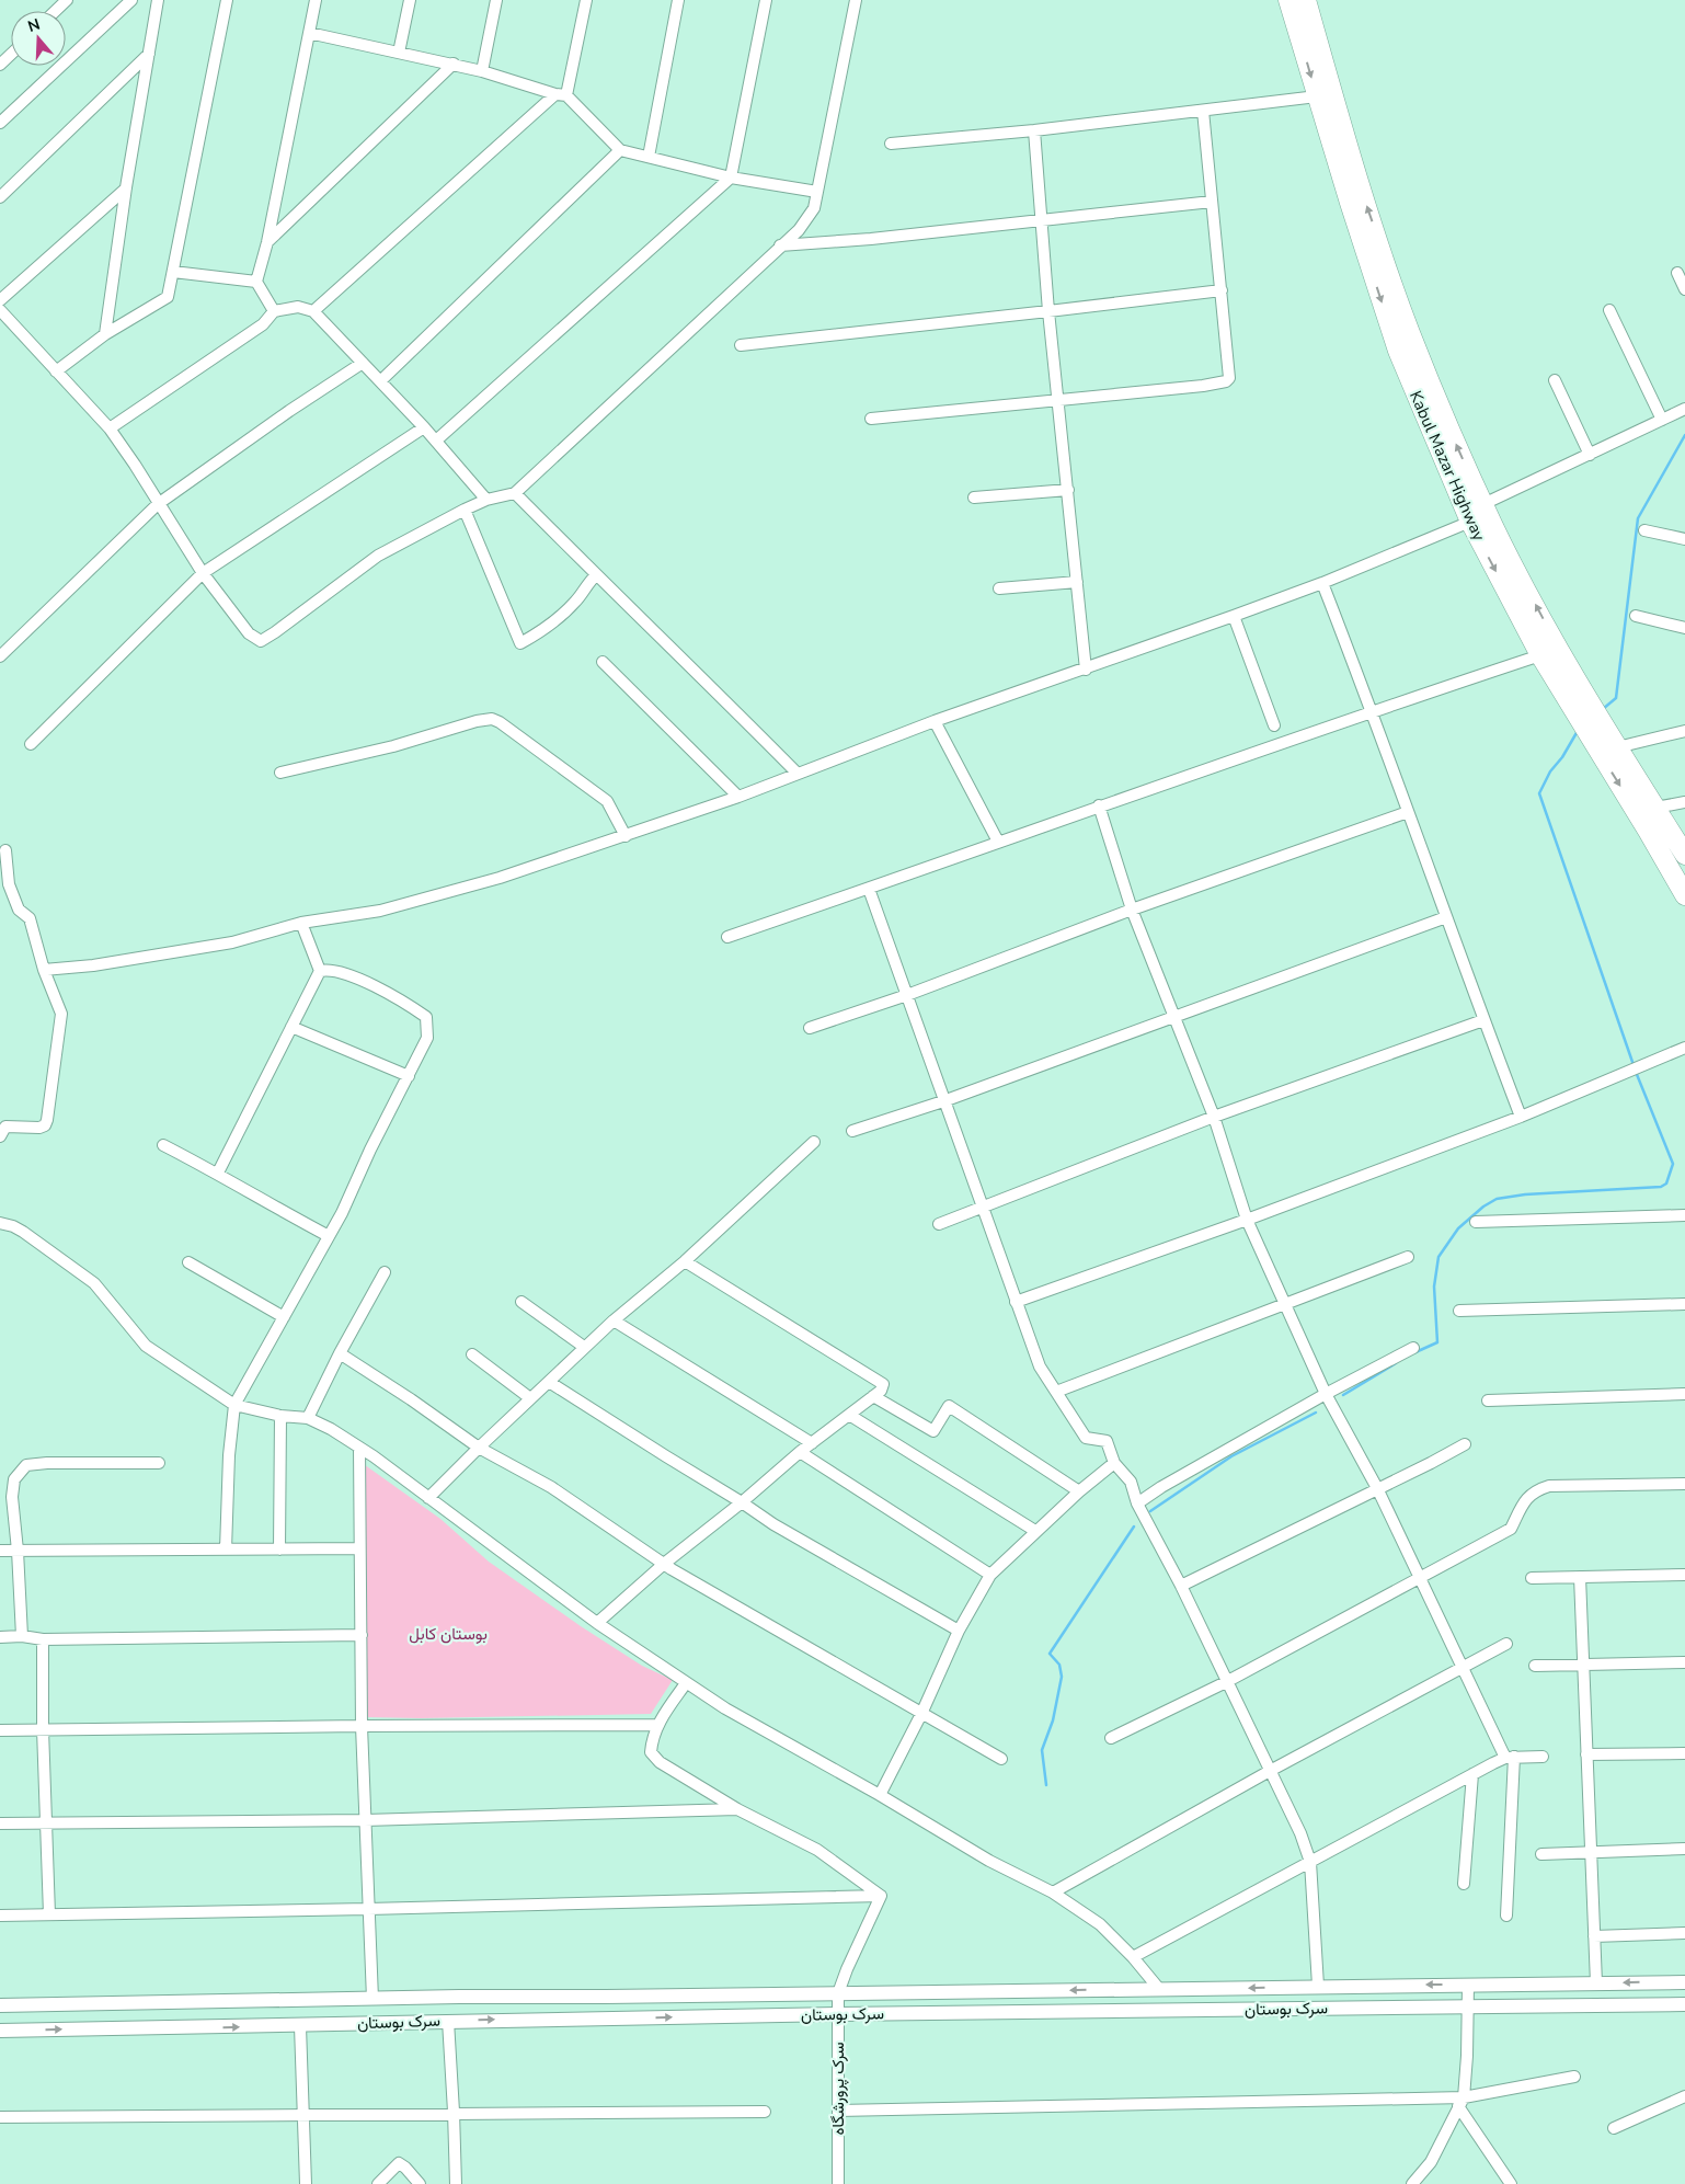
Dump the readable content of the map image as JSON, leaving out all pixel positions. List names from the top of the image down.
{
  "streets": {
    "highway": ["Kabul Mazar Highway"],
    "street": ["سرک بوستان", "سرک پرورشگاه"]
  },
  "crossings": [
    ["سرک بوستان", "سرک پرورشگاه"]
  ],
  "parks": ["بوستان کابل"],
  "north": "top"
}
